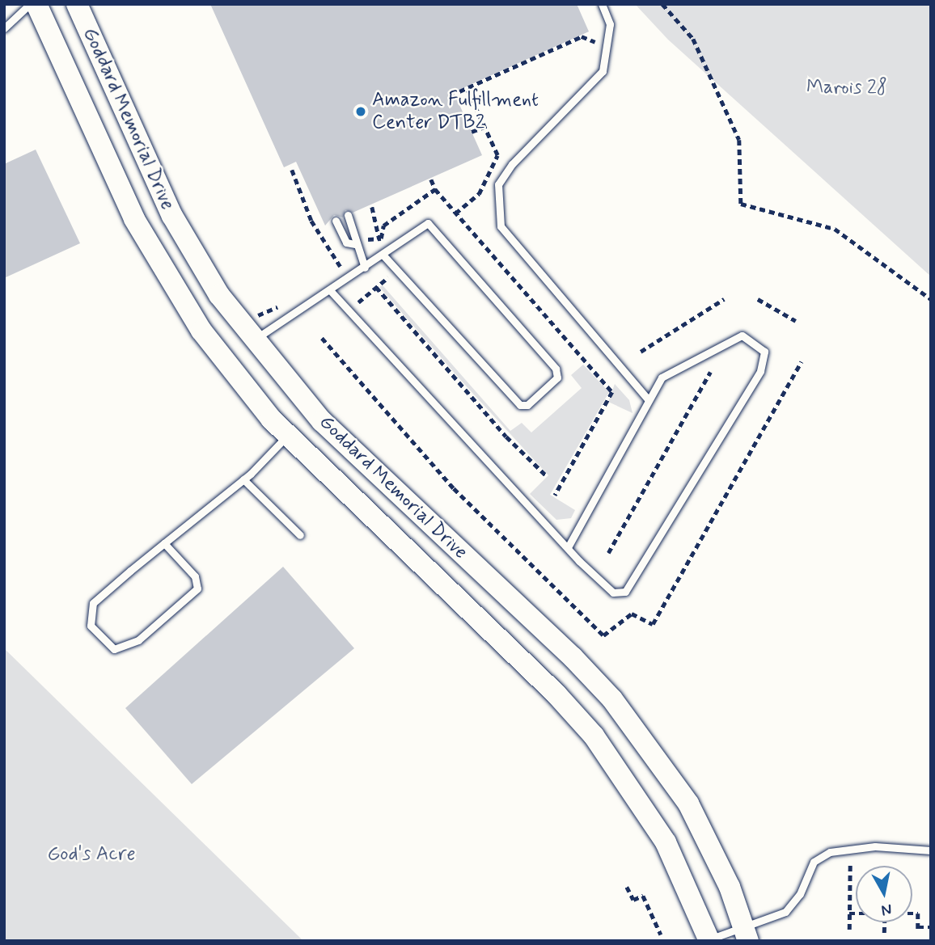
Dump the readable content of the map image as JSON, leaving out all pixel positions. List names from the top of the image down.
{
  "streets": {
    "main road": ["Goddard Memorial Drive"]
  },
  "parks": ["Marois 28", "God's Acre"],
  "places": ["Amazon Fulfillment Center DTB2"],
  "north": "bottom"
}
